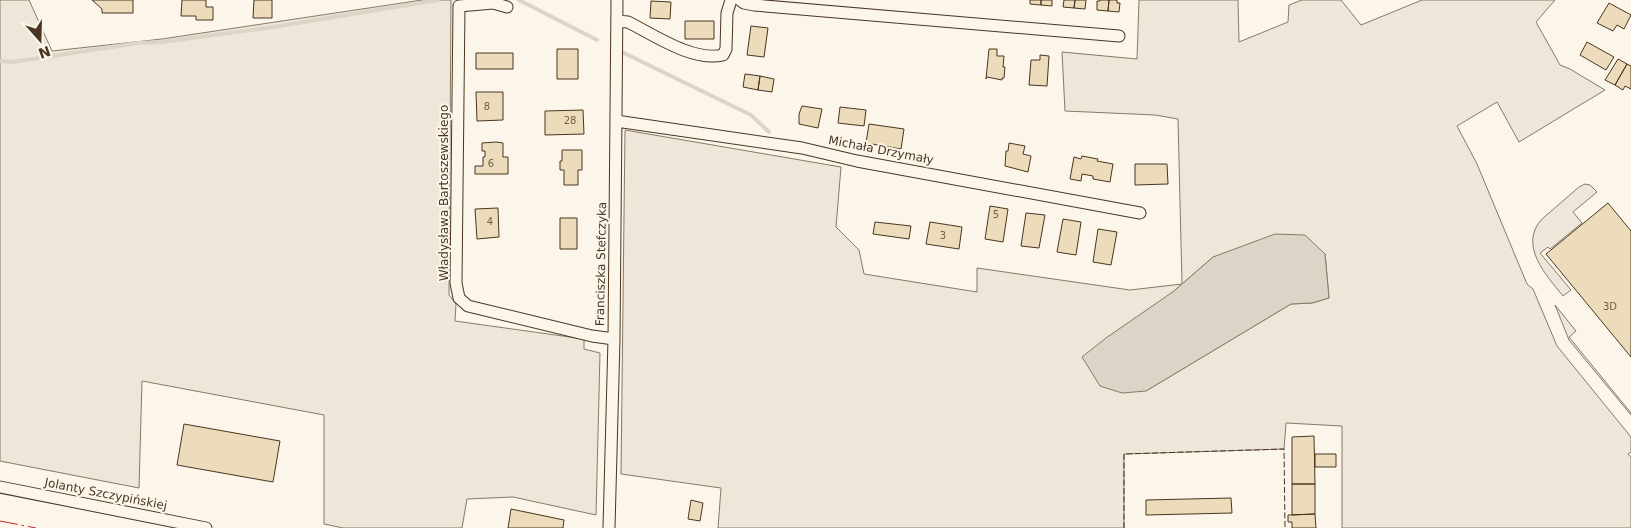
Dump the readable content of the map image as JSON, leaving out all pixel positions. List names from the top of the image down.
{
  "streets": {
    "street": [
      "Michała Drzymały",
      "Władysława Bartoszewskiego",
      "Franciszka Stefczyka",
      "Jolanty Szczypińskiej"
    ]
  },
  "crossings": [
    ["Michała Drzymały", "Franciszka Stefczyka"],
    ["Władysława Bartoszewskiego", "Franciszka Stefczyka"]
  ],
  "house_numbers": [
    "8",
    "28",
    "6",
    "5",
    "4",
    "3",
    "3D"
  ],
  "north": "bottom"
}
